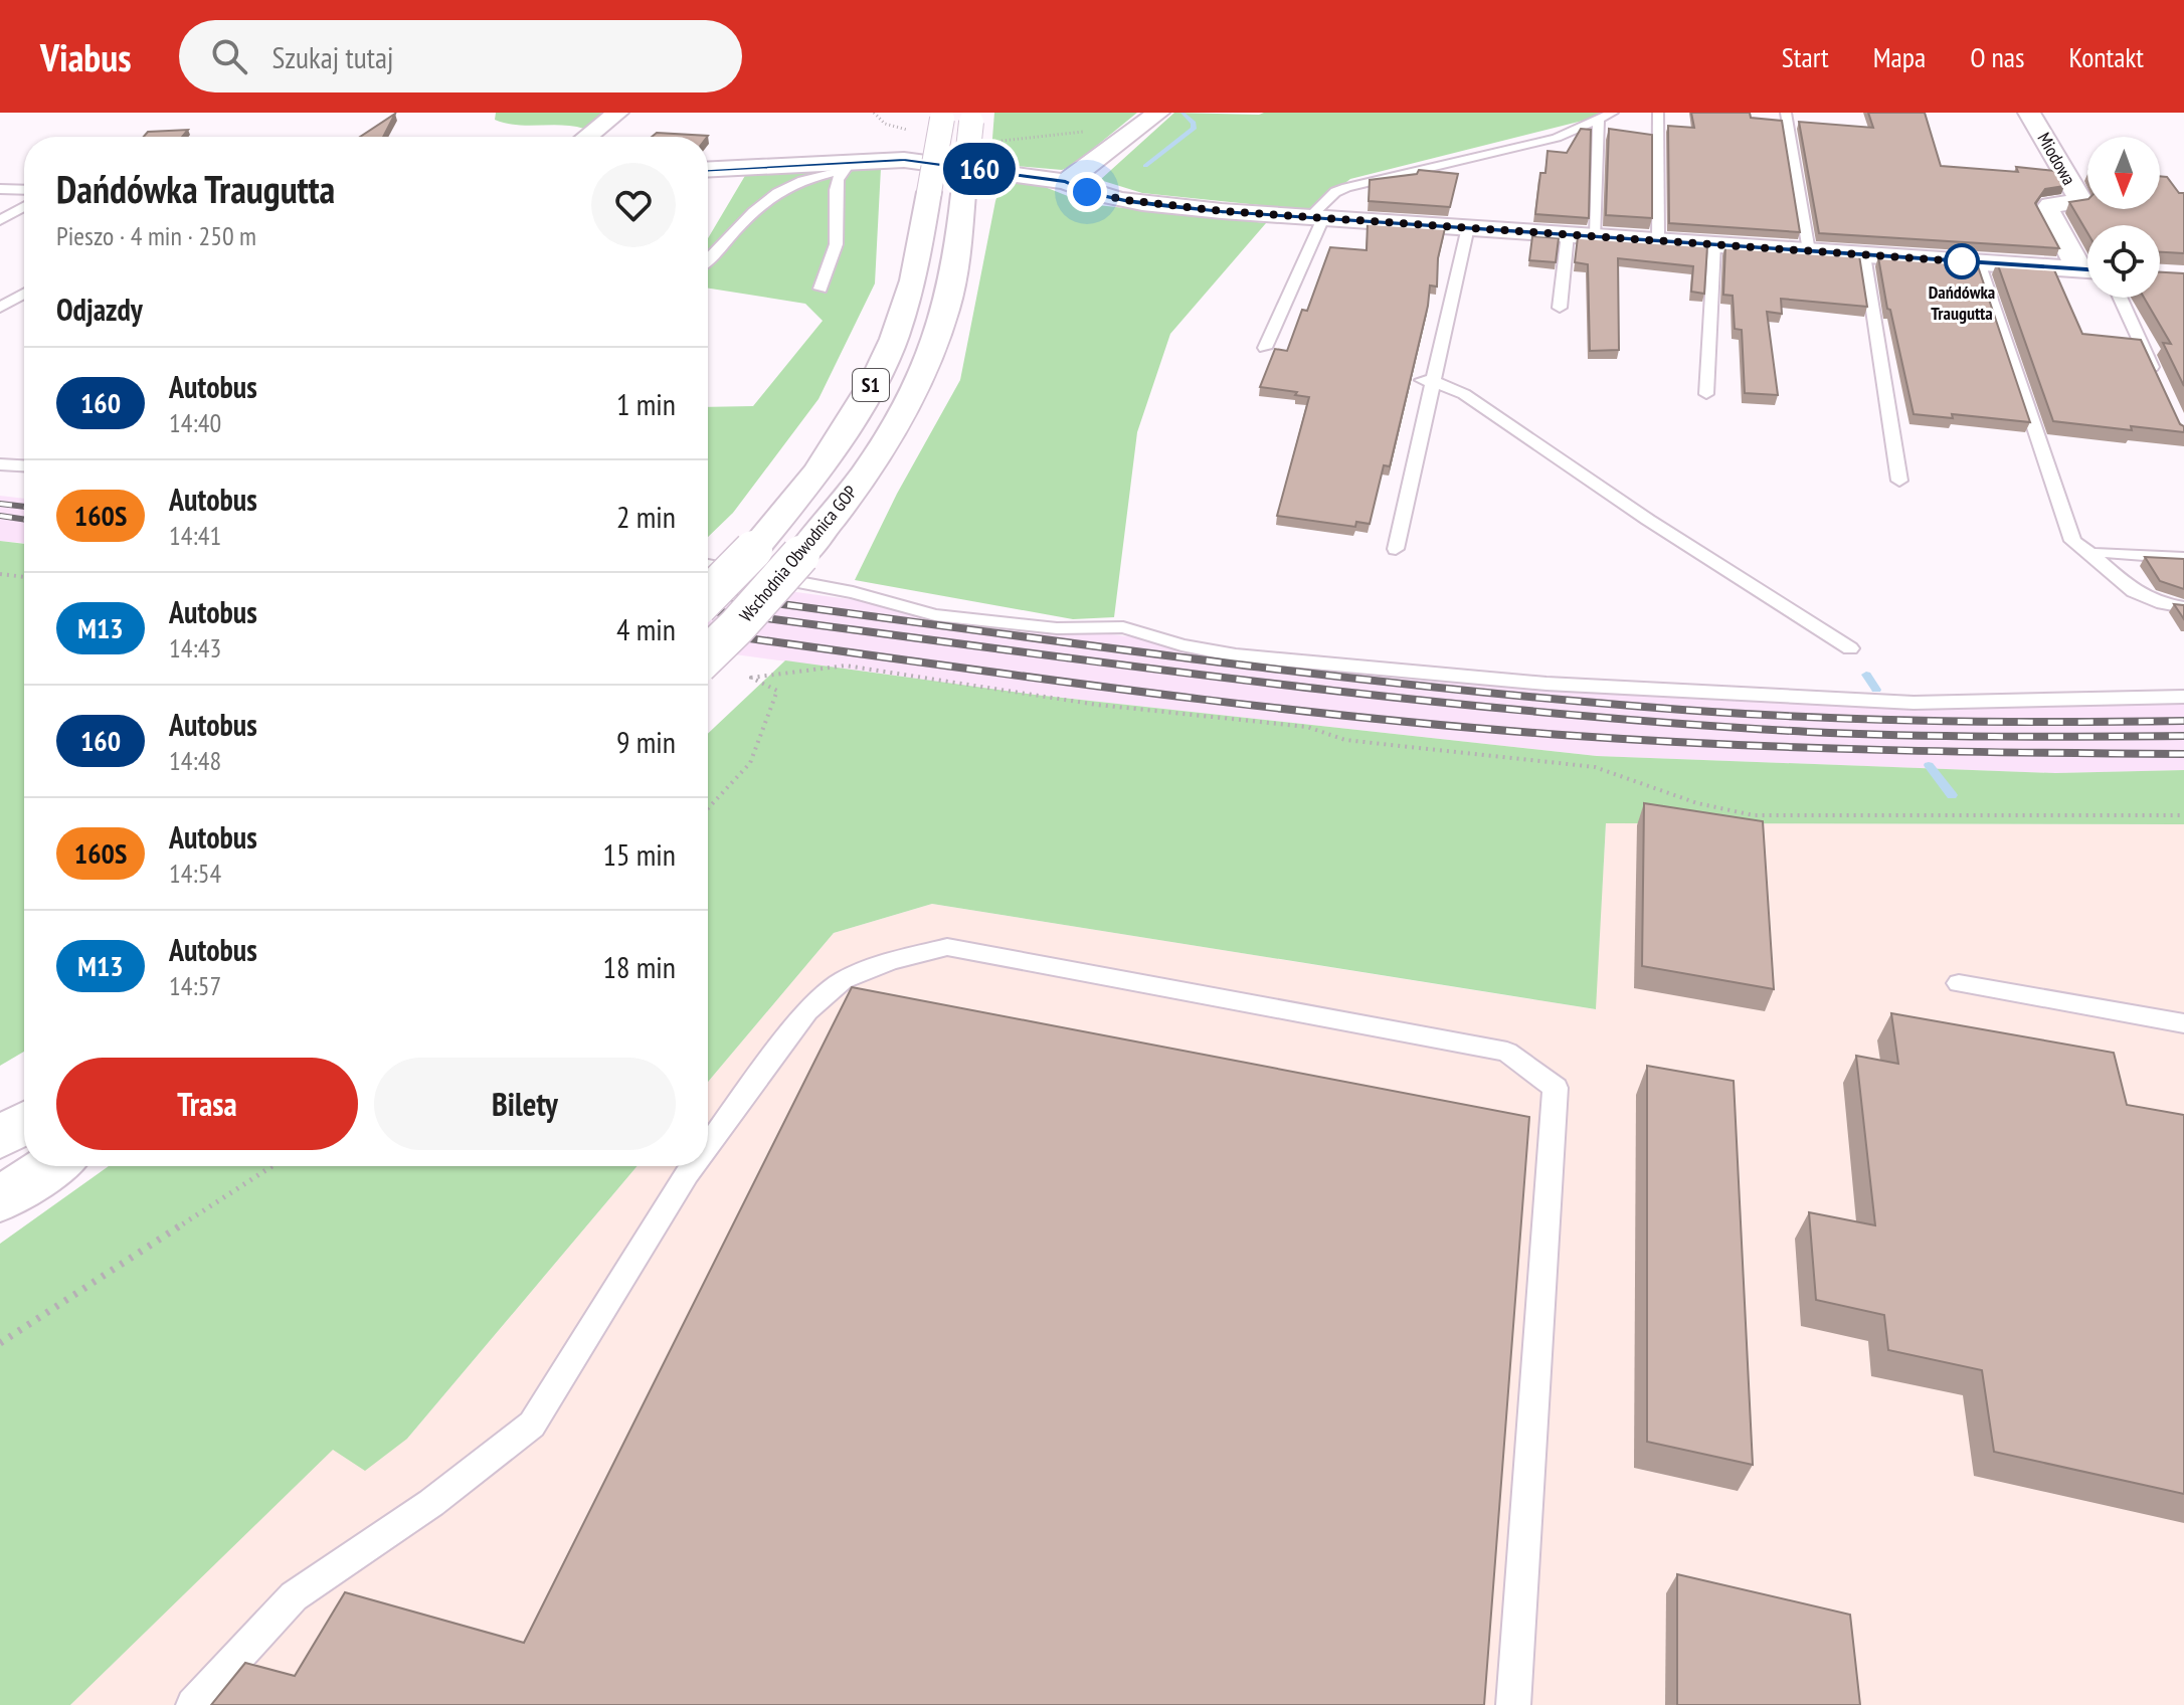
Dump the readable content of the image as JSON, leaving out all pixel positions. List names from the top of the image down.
{
  "streets": {
    "main road": ["Miodowa", "S1", "Wschodnia Obwodnica GOP"]
  },
  "places": ["Dańdówka Traugutta"],
  "lines": ["bus line 160"],
  "north": "bottom",
  "page": {
    "header": "Viabus",
    "search": "Szukaj tutaj",
    "nav": [
      "Start",
      "Mapa",
      "O nas",
      "Kontakt"
    ],
    "on_map": "160",
    "heading": [
      ["Dańdówka Traugutta", "Pieszo · 4 min · 250 m"],
      "Odjazdy"
    ],
    "list": [
      {
        "mark": "160",
        "name": "Autobus",
        "note": "14:40",
        "value": "1 min"
      },
      {
        "mark": "160S",
        "name": "Autobus",
        "note": "14:41",
        "value": "2 min"
      },
      {
        "mark": "M13",
        "name": "Autobus",
        "note": "14:43",
        "value": "4 min"
      },
      {
        "mark": "160",
        "name": "Autobus",
        "note": "14:48",
        "value": "9 min"
      },
      {
        "mark": "160S",
        "name": "Autobus",
        "note": "14:54",
        "value": "15 min"
      },
      {
        "mark": "M13",
        "name": "Autobus",
        "note": "14:57",
        "value": "18 min"
      }
    ],
    "buttons": ["Trasa", "Bilety"]
  }
}
